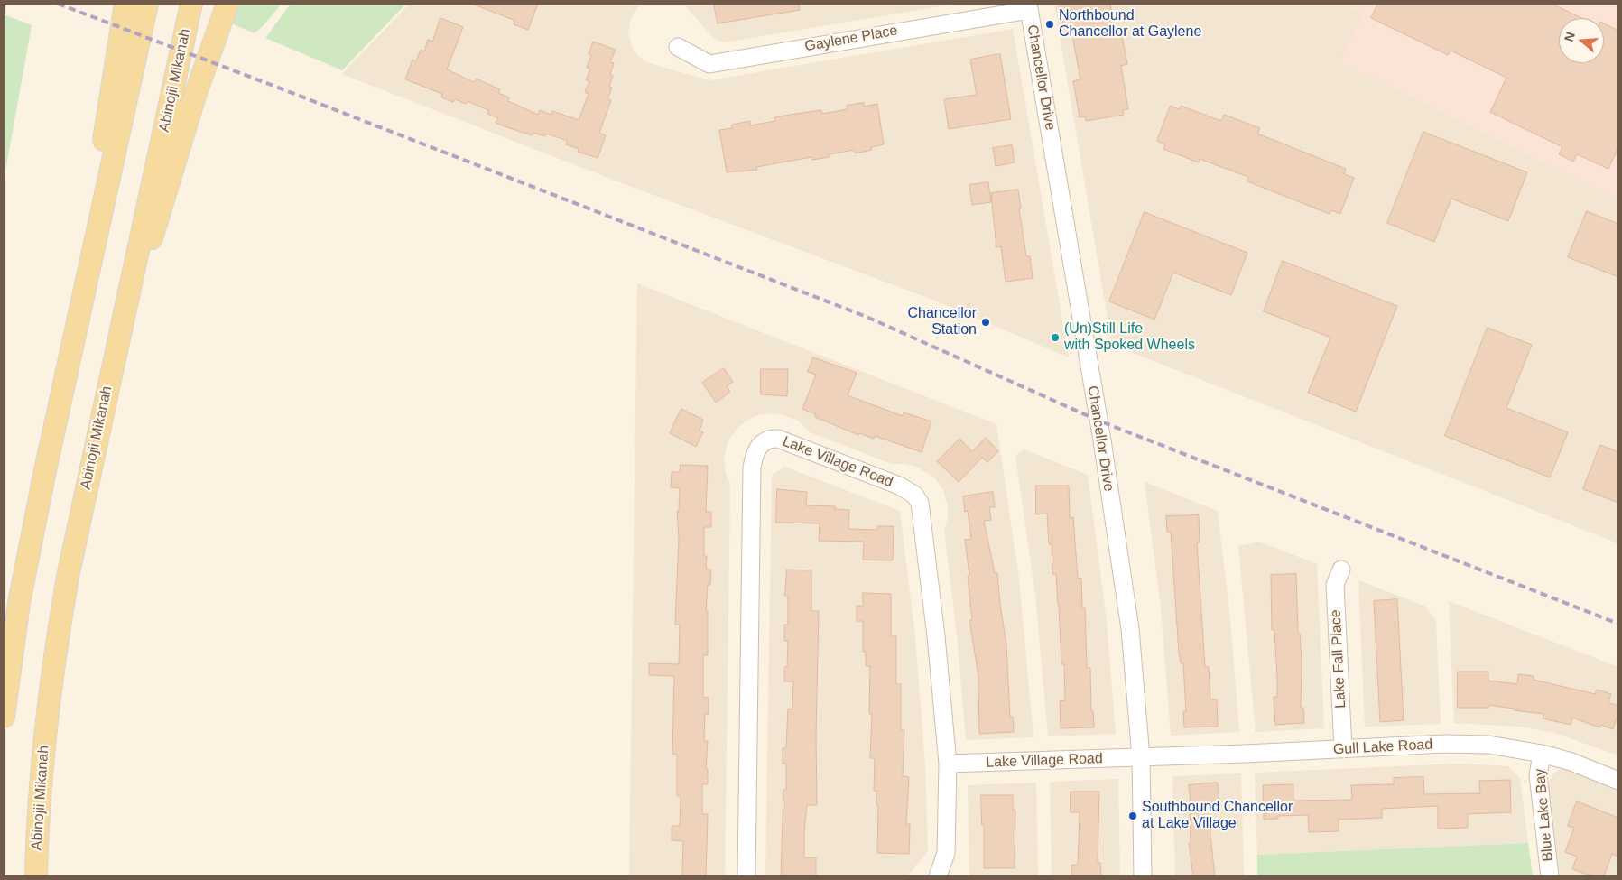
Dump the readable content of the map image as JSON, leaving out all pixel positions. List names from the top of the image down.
{
  "streets": {
    "main road": ["Abinojii Mikanah"],
    "street": [
      "Gaylene Place",
      "Chancellor Drive",
      "Lake Village Road",
      "Lake Fall Place",
      "Gull Lake Road",
      "Blue Lake Bay"
    ]
  },
  "crossings": [
    ["Gaylene Place", "Chancellor Drive"],
    ["Chancellor Drive", "Lake Village Road"],
    ["Chancellor Drive", "Gull Lake Road"],
    ["Lake Village Road", "Gull Lake Road"],
    ["Lake Fall Place", "Gull Lake Road"],
    ["Gull Lake Road", "Blue Lake Bay"]
  ],
  "places": [
    "Northbound Chancellor at Gaylene",
    "Chancellor Station",
    "(Un)Still Life with Spoked Wheels",
    "Southbound Chancellor at Lake Village"
  ],
  "north": "left"
}
